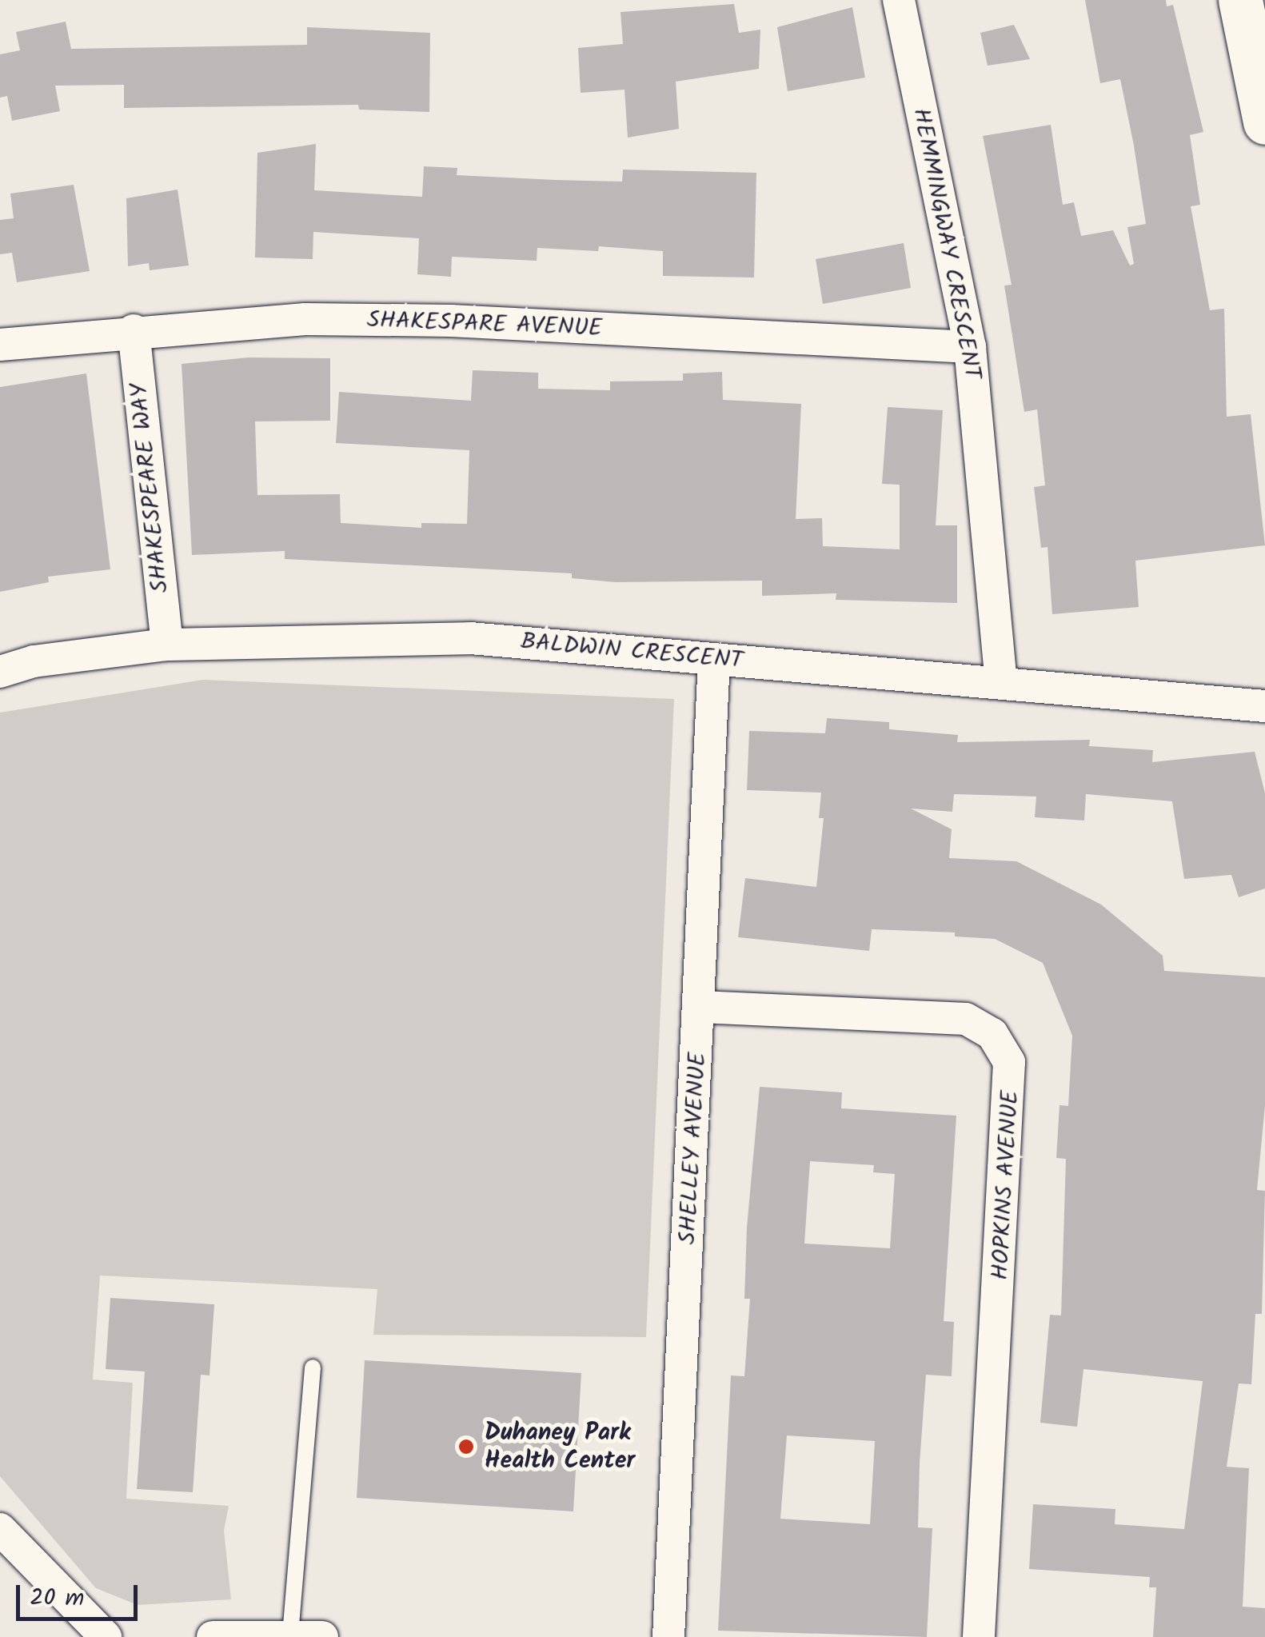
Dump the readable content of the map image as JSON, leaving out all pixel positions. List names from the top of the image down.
{
  "streets": {
    "street": [
      "HEMMINGWAY CRESCENT",
      "SHAKESPARE AVENUE",
      "SHAKESPEARE WAY",
      "BALDWIN CRESCENT",
      "SHELLEY AVENUE",
      "HOPKINS AVENUE"
    ]
  },
  "crossings": [
    ["HEMMINGWAY CRESCENT", "SHAKESPARE AVENUE"],
    ["HEMMINGWAY CRESCENT", "BALDWIN CRESCENT"],
    ["SHAKESPARE AVENUE", "SHAKESPEARE WAY"],
    ["SHAKESPEARE WAY", "BALDWIN CRESCENT"],
    ["BALDWIN CRESCENT", "SHELLEY AVENUE"],
    ["SHELLEY AVENUE", "HOPKINS AVENUE"]
  ],
  "places": ["Duhaney Park Health Center"],
  "scale_bar": "20 m"
}
